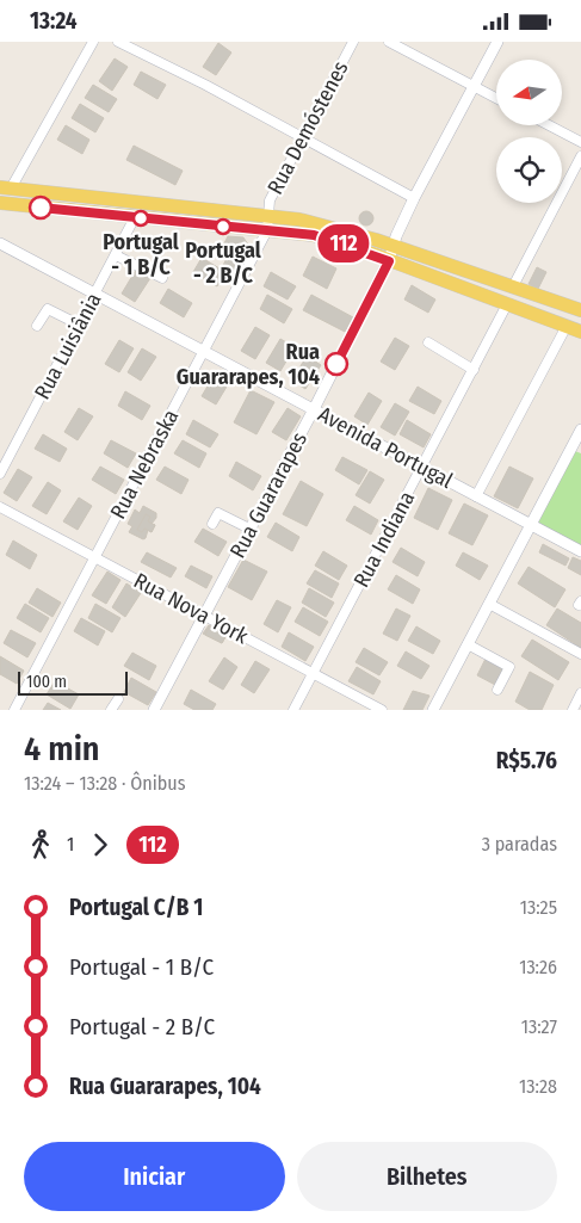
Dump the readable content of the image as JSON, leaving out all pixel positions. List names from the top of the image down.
{
  "streets": {
    "street": [
      "Rua Demóstenes",
      "Rua Luisiânia",
      "Avenida Portugal",
      "Rua Nebraska",
      "Rua Guararapes",
      "Rua Indiana",
      "Rua Nova York"
    ]
  },
  "crossings": [
    ["Rua Demóstenes", "Rua Nebraska"],
    ["Rua Luisiânia", "Avenida Portugal"],
    ["Avenida Portugal", "Rua Nebraska"],
    ["Avenida Portugal", "Rua Guararapes"],
    ["Avenida Portugal", "Rua Indiana"],
    ["Rua Nebraska", "Rua Nova York"],
    ["Rua Guararapes", "Rua Nova York"],
    ["Rua Indiana", "Rua Nova York"]
  ],
  "places": ["Portugal - 1 B/C", "Portugal - 2 B/C", "Rua Guararapes, 104"],
  "lines": ["bus line 112"],
  "scale_bar": "100 m",
  "north": "left",
  "page": {
    "status": "13:24",
    "on_map": "112",
    "scale": "100 m",
    "heading": ["4 min", "13:24 – 13:28 · Ônibus", "R$5.76"],
    "legs": ["1", "112", "3 paradas"],
    "list": [
      {
        "name": "Portugal C/B 1",
        "value": "13:25"
      },
      {
        "name": "Portugal - 1 B/C",
        "value": "13:26"
      },
      {
        "name": "Portugal - 2 B/C",
        "value": "13:27"
      },
      {
        "name": "Rua Guararapes, 104",
        "value": "13:28"
      }
    ],
    "buttons": ["Iniciar", "Bilhetes"]
  }
}
